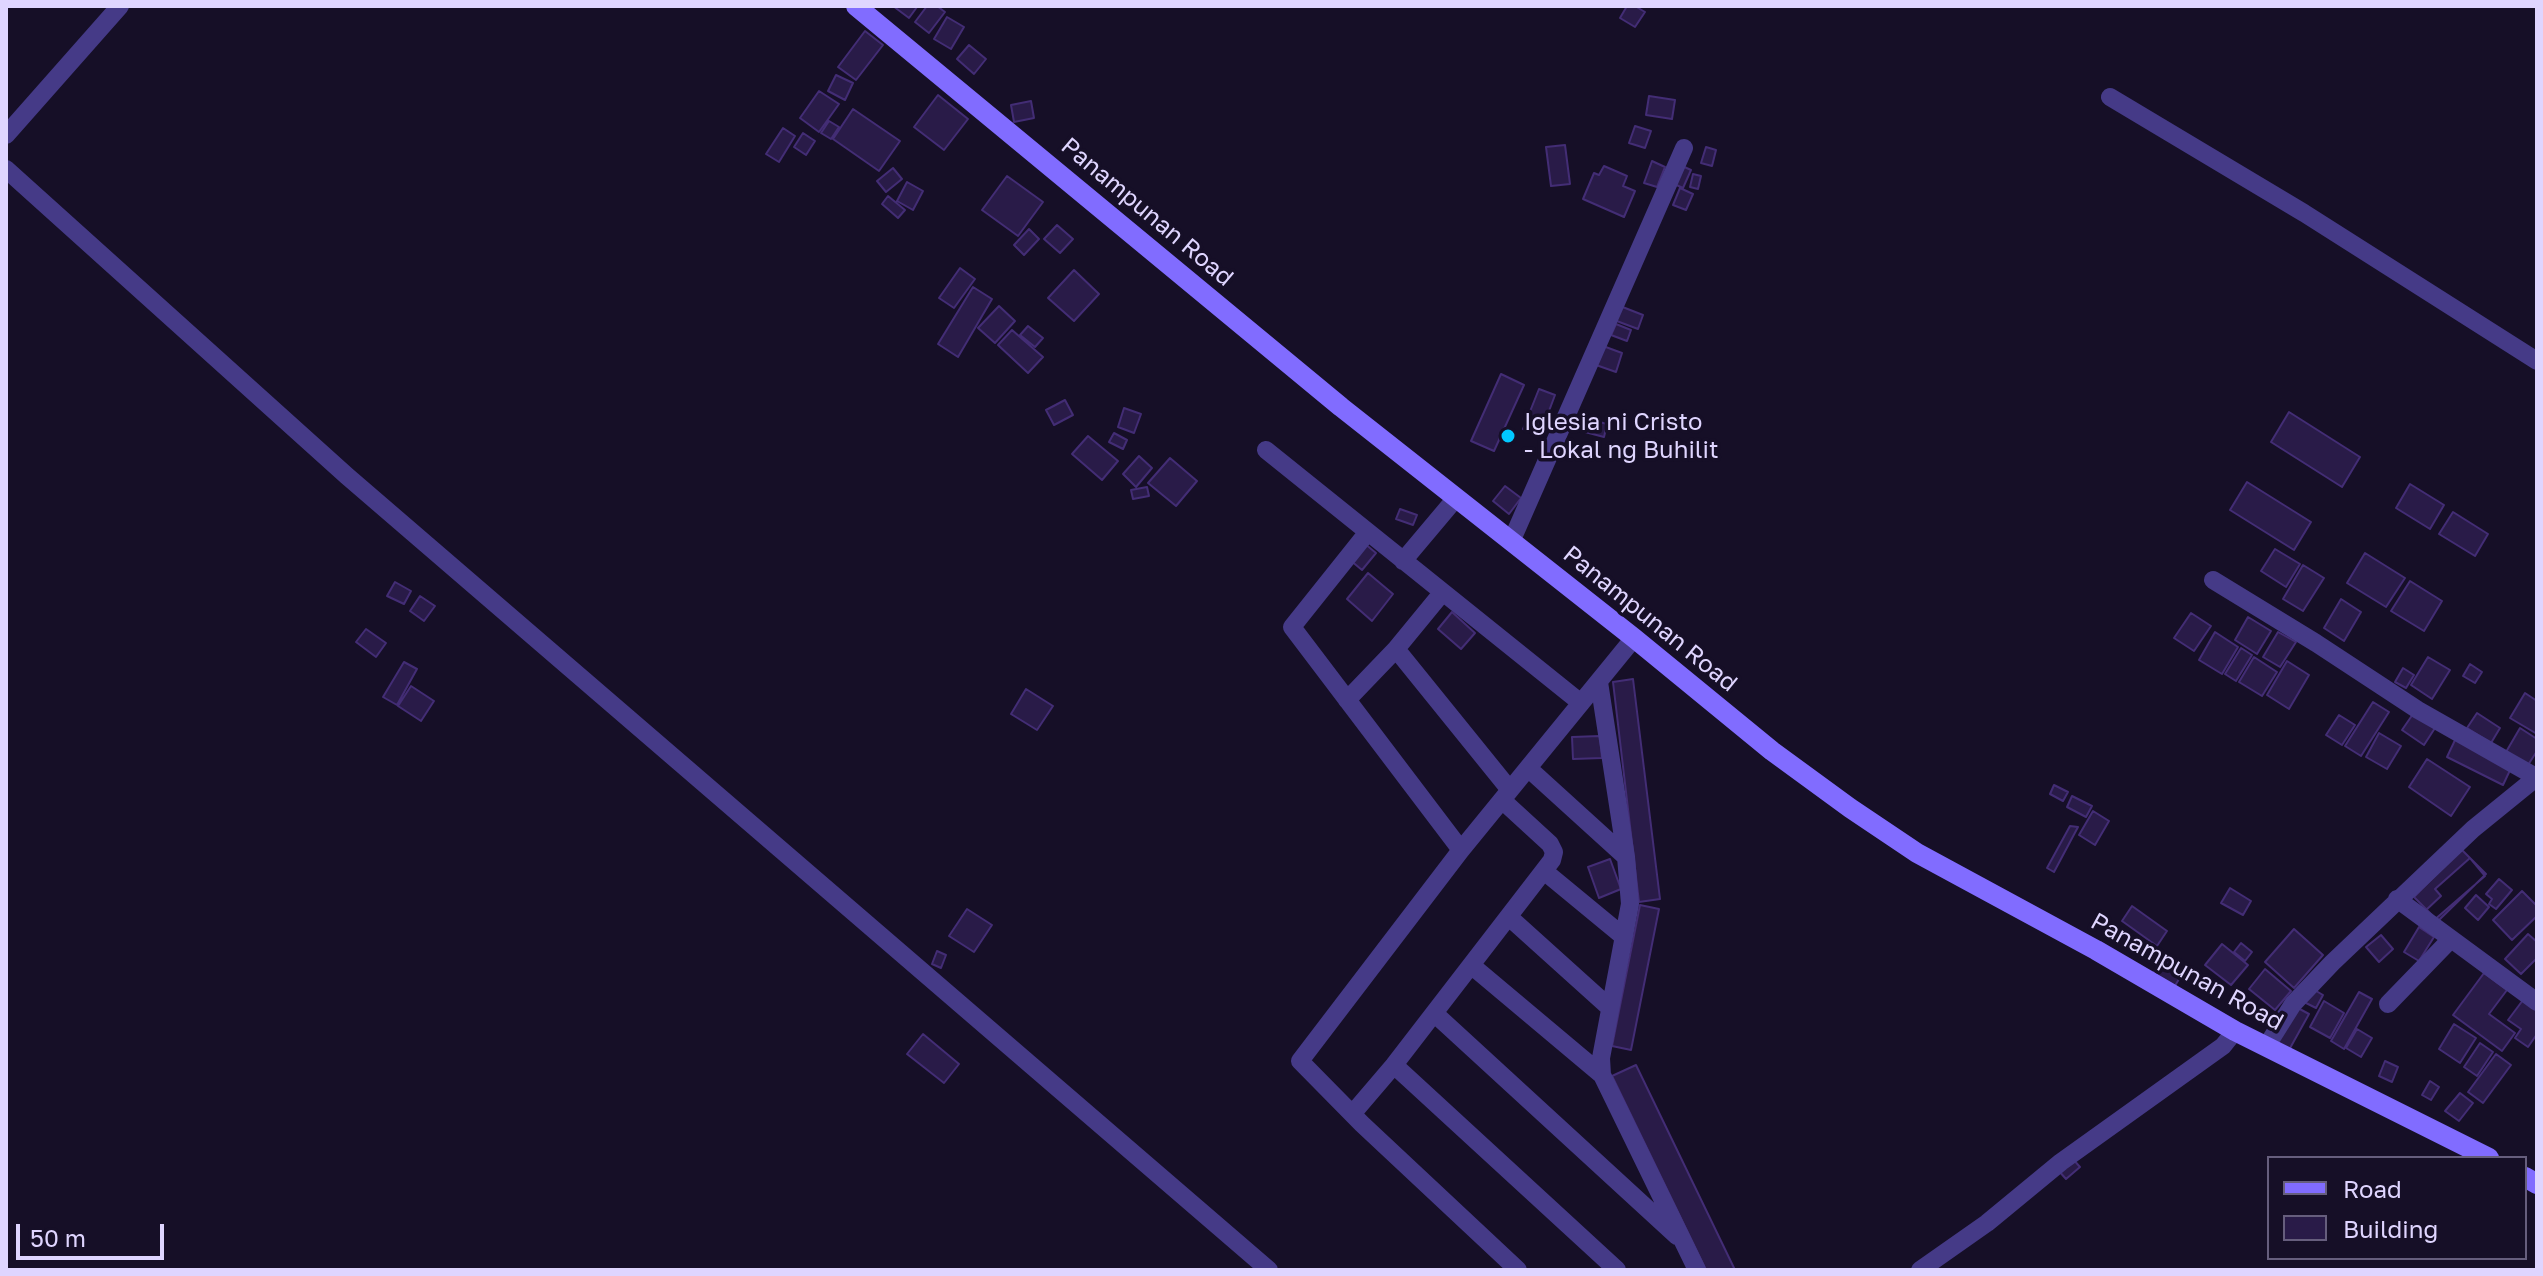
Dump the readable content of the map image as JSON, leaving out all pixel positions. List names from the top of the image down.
{
  "streets": {
    "street": ["Panampunan Road"]
  },
  "places": ["Iglesia ni Cristo - Lokal ng Buhilit"],
  "legend": ["Road", "Building"],
  "scale_bar": "50 m"
}
